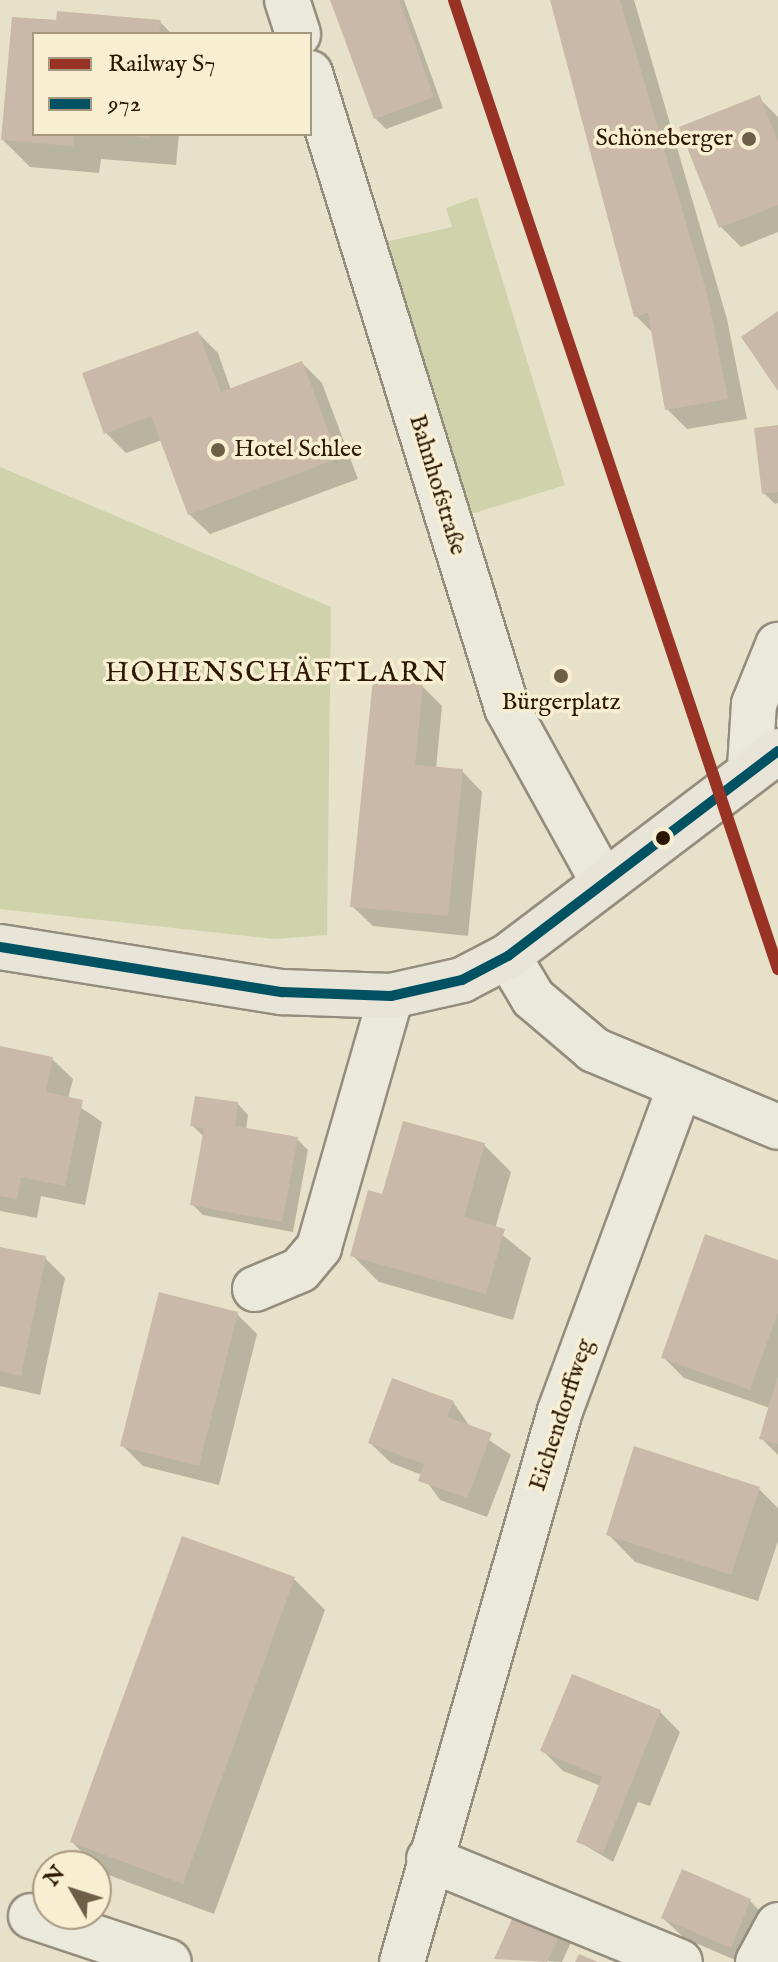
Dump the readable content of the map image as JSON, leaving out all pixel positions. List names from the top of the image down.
{
  "streets": {
    "street": ["Bahnhofstraße", "Eichendorffweg"]
  },
  "districts": ["HOHENSCHÄFTLARN"],
  "places": ["Schöneberger", "Hotel Schlee", "Bürgerplatz"],
  "lines": ["rail line S7", "transit line 972"],
  "legend": ["Railway S7", "972"],
  "north": "top left"
}
